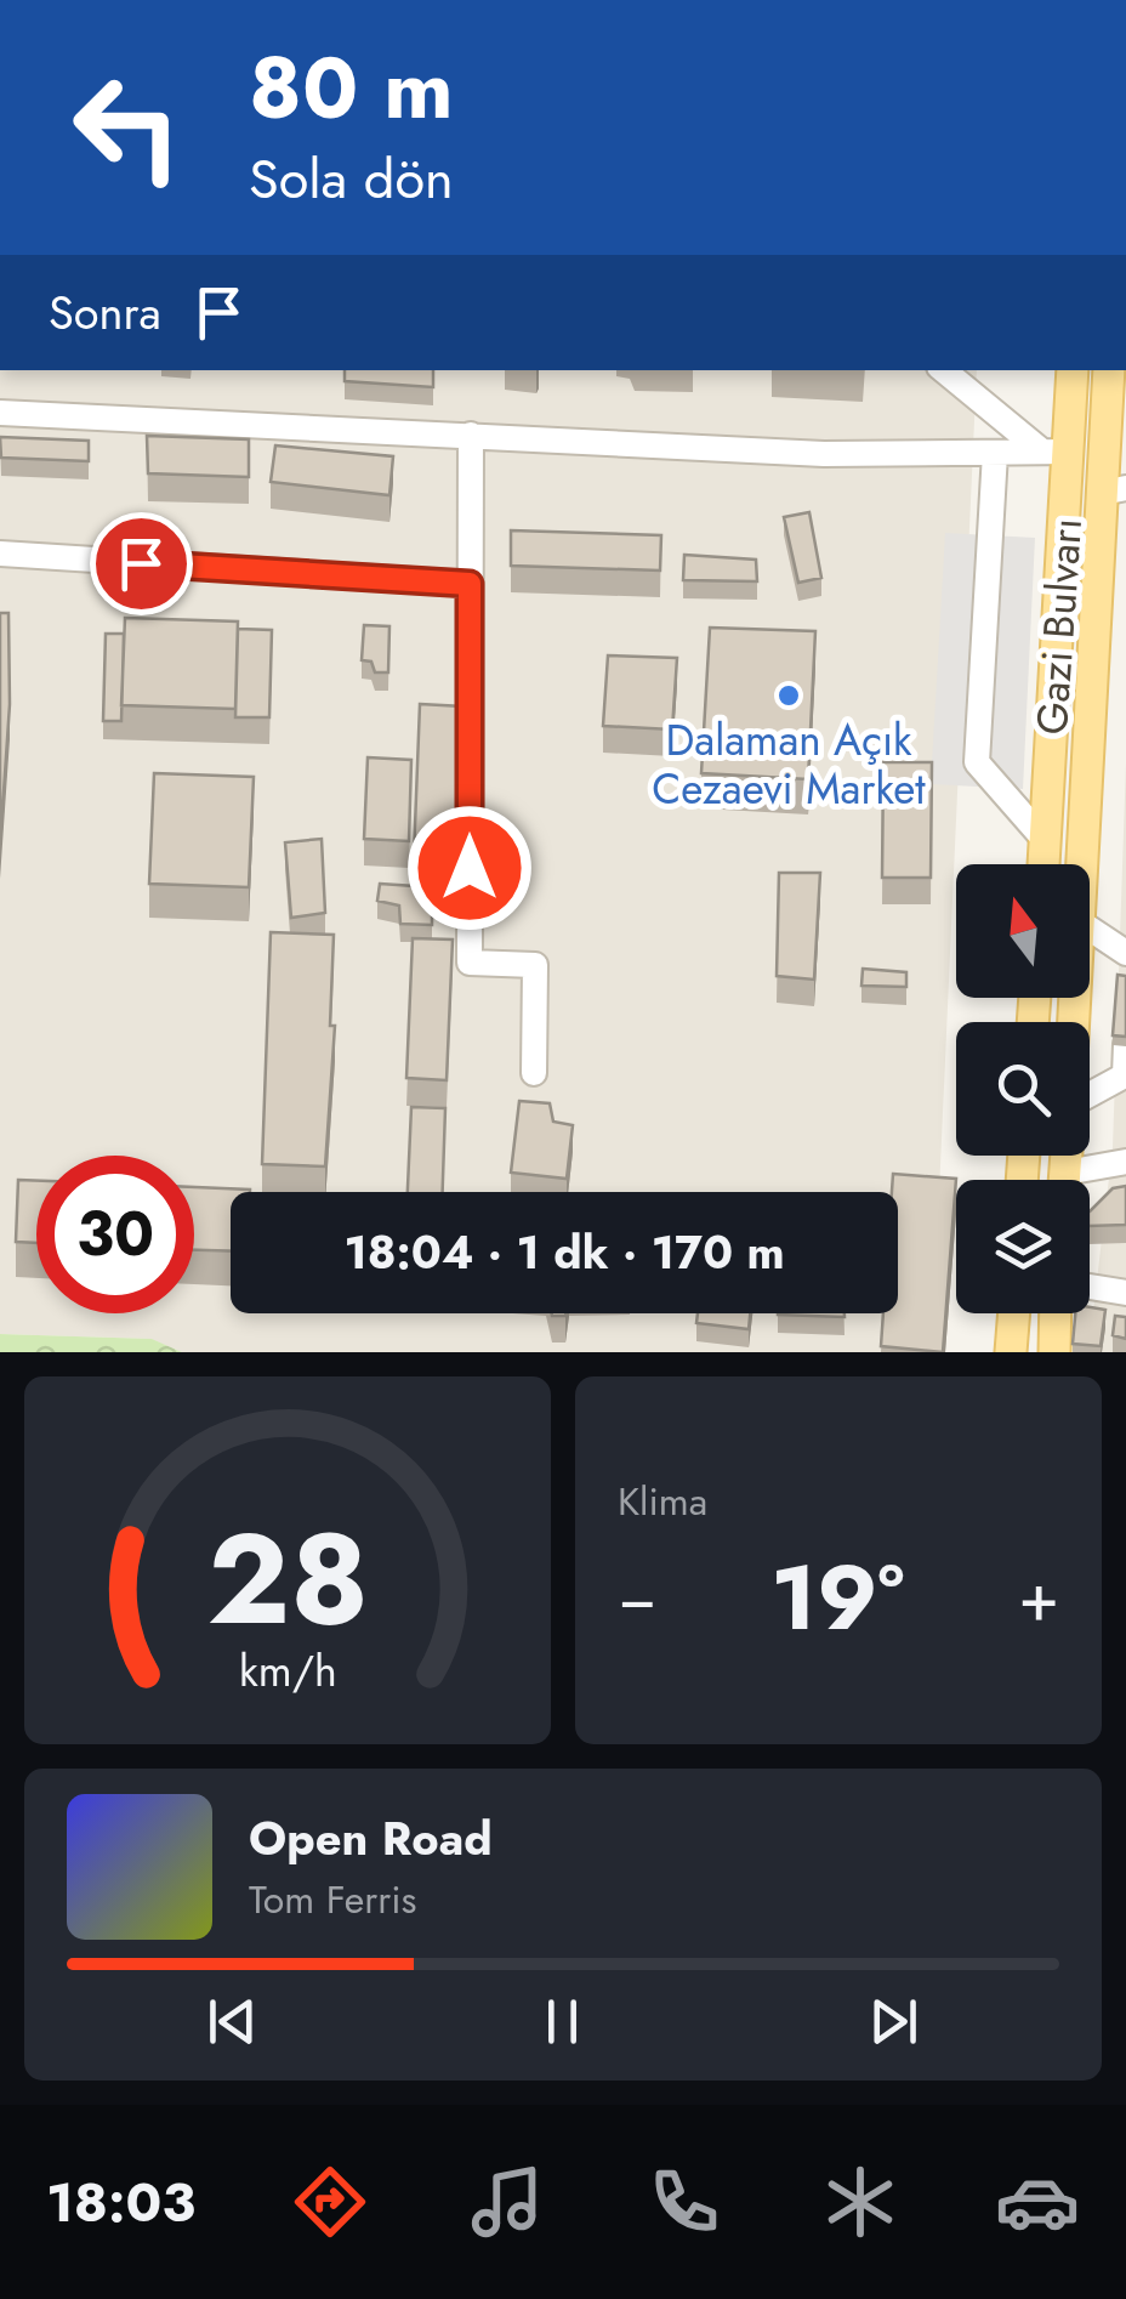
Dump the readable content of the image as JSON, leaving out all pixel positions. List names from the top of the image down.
{
  "streets": {
    "main road": ["Gazi Bulvarı"]
  },
  "places": ["Dalaman Açık Cezaevi Market"],
  "north": "top",
  "page": {
    "turn": ["80 m", "Sola dön"],
    "then": "Sonra",
    "limit": "30",
    "trip": "18:04 · 1 dk · 170 m",
    "tile": "Klima",
    "heat": ["−", "19°", "+"],
    "song": ["Open Road", "Tom Ferris"],
    "tabs": "18:03",
    "gauge": ["28", "km/h"]
  }
}
